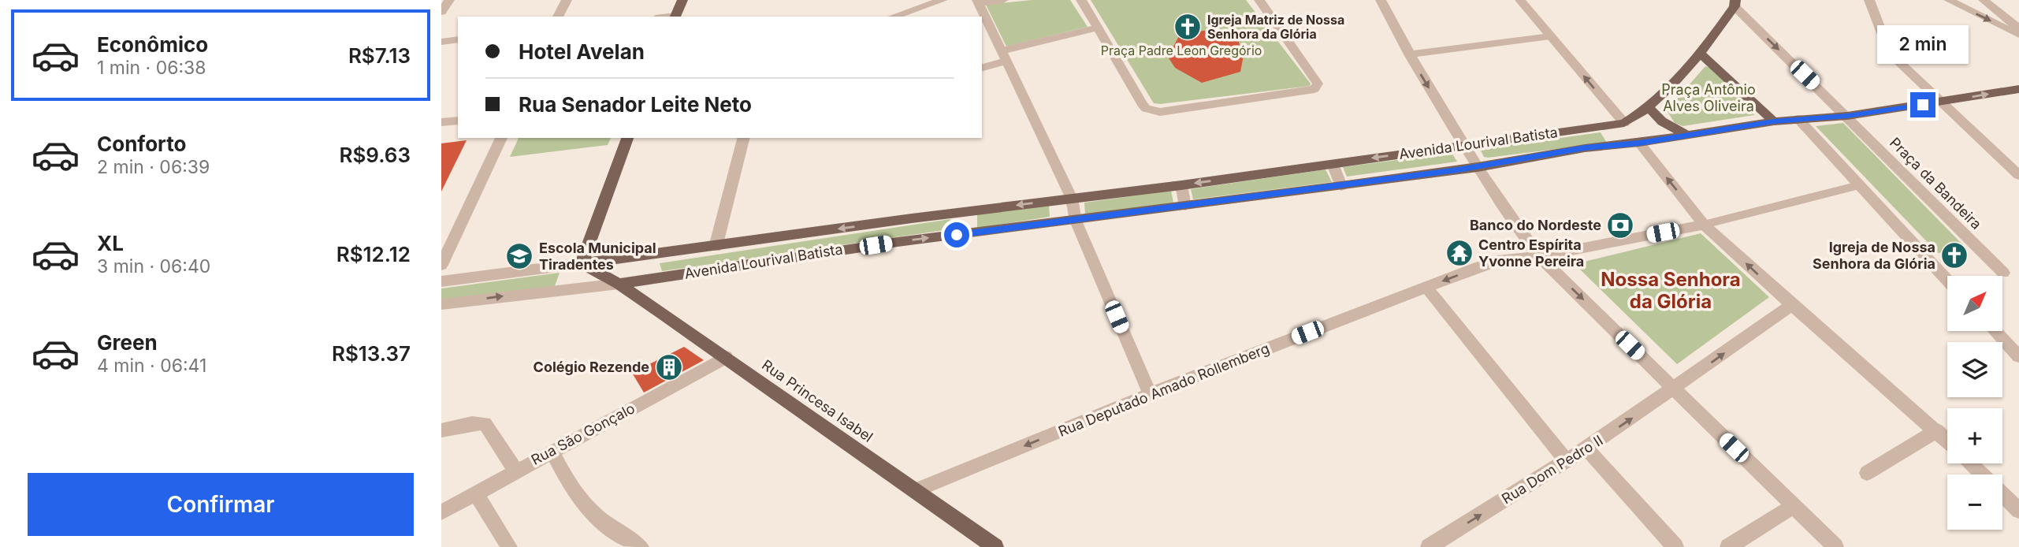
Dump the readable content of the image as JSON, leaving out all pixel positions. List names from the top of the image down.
{
  "streets": {
    "main road": ["Avenida Lourival Batista", "Rua Princesa Isabel"],
    "street": [
      "Praça da Bandeira",
      "Rua Deputado Amado Rollemberg",
      "Rua São Gonçalo",
      "Rua Dom Pedro II"
    ]
  },
  "crossings": [
    ["Avenida Lourival Batista", "Praça da Bandeira"],
    ["Avenida Lourival Batista", "Rua Princesa Isabel"],
    ["Rua Deputado Amado Rollemberg", "Rua Princesa Isabel"],
    ["Rua Princesa Isabel", "Rua São Gonçalo"]
  ],
  "one_way": ["Rua Deputado Amado Rollemberg", "Rua Dom Pedro II"],
  "districts": ["Nossa Senhora da Glória"],
  "parks": ["Praça Padre Leon Gregório", "Praça Antônio Alves Oliveira"],
  "places": {
    "church": ["Igreja Matriz de Nossa Senhora da Glória", "Igreja de Nossa Senhora da Glória"],
    "bank": ["Banco do Nordeste"],
    "temple": ["Centro Espírita Yvonne Pereira"],
    "school or university": ["Escola Municipal Tiradentes"],
    "building": ["Colégio Rezende"]
  },
  "north": "top right",
  "page": {
    "list": [
      {
        "name": "Econômico",
        "note": "1 min · 06:38",
        "value": "R$7.13"
      },
      {
        "name": "Conforto",
        "note": "2 min · 06:39",
        "value": "R$9.63"
      },
      {
        "name": "XL",
        "note": "3 min · 06:40",
        "value": "R$12.12"
      },
      {
        "name": "Green",
        "note": "4 min · 06:41",
        "value": "R$13.37"
      }
    ],
    "banner": ["Hotel Avelan", "Rua Senador Leite Neto"],
    "bubble": "2 min",
    "map_buttons": ["+", "−"],
    "buttons": "Confirmar"
  }
}
